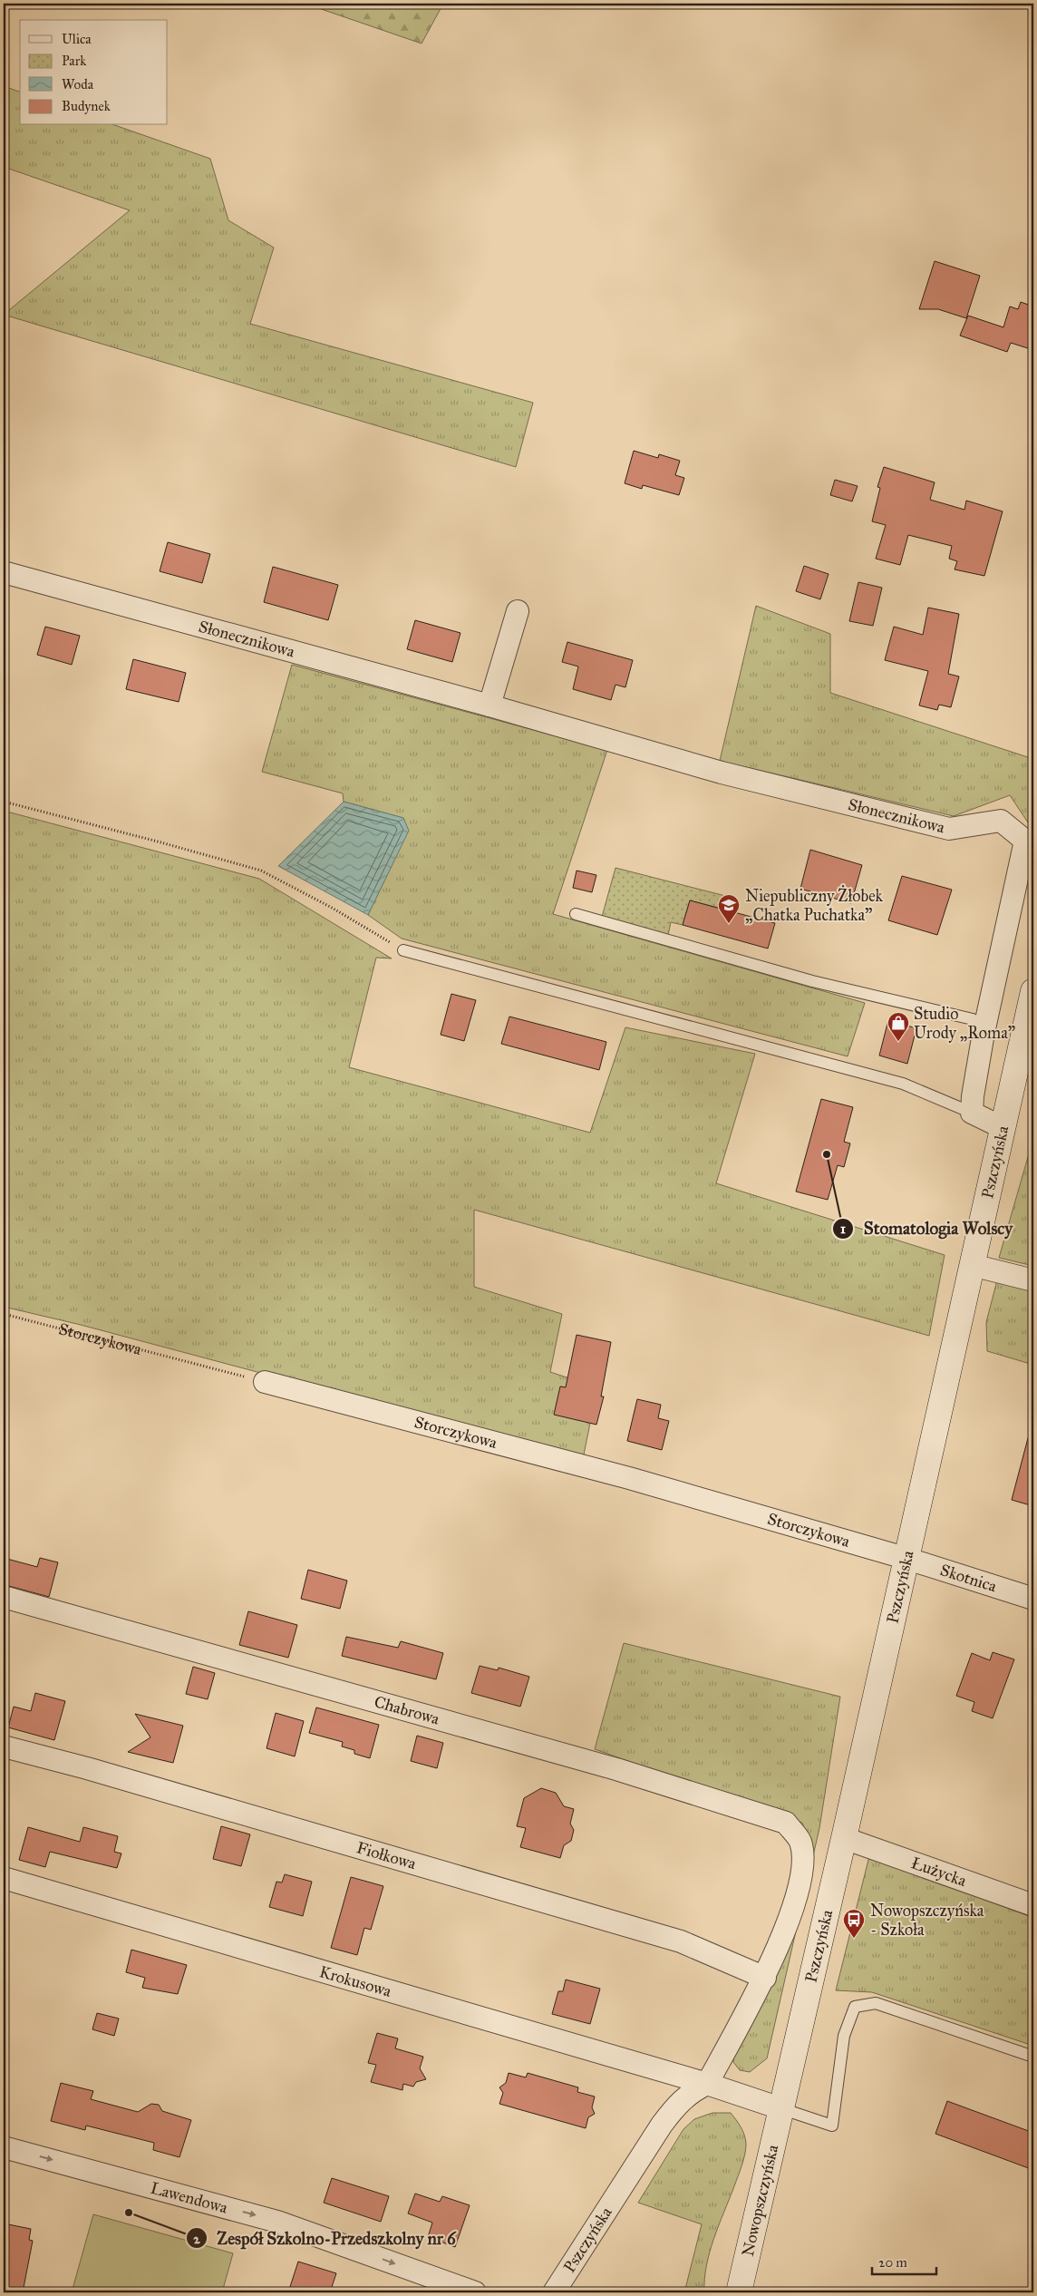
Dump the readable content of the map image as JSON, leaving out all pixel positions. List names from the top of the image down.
{
  "streets": {
    "main road": ["Pszczyńska", "Nowopszczyńska"],
    "street": [
      "Słonecznikowa",
      "Storczykowa",
      "Skotnica",
      "Chabrowa",
      "Fiołkowa",
      "Łużycka",
      "Krokusowa",
      "Lawendowa"
    ]
  },
  "crossings": [
    ["Pszczyńska", "Storczykowa"],
    ["Pszczyńska", "Skotnica"],
    ["Pszczyńska", "Chabrowa"],
    ["Pszczyńska", "Fiołkowa"],
    ["Pszczyńska", "Łużycka"],
    ["Pszczyńska", "Krokusowa"],
    ["Pszczyńska", "Nowopszczyńska"],
    ["Storczykowa", "Skotnica"]
  ],
  "one_way": ["Lawendowa"],
  "places": {
    "school or university": ["Niepubliczny Żłobek „Chatka Puchatka”"],
    "shop": ["Studio Urody „Roma”"],
    "other": ["Stomatologia Wolscy", "Zespół Szkolno-Przedszkolny nr 6"],
    "bus stop": ["Nowopszczyńska - Szkoła"]
  },
  "legend": [
    "Ulica",
    "Park",
    "Woda",
    "Budynek"
  ],
  "scale_bar": "20 m"
}
